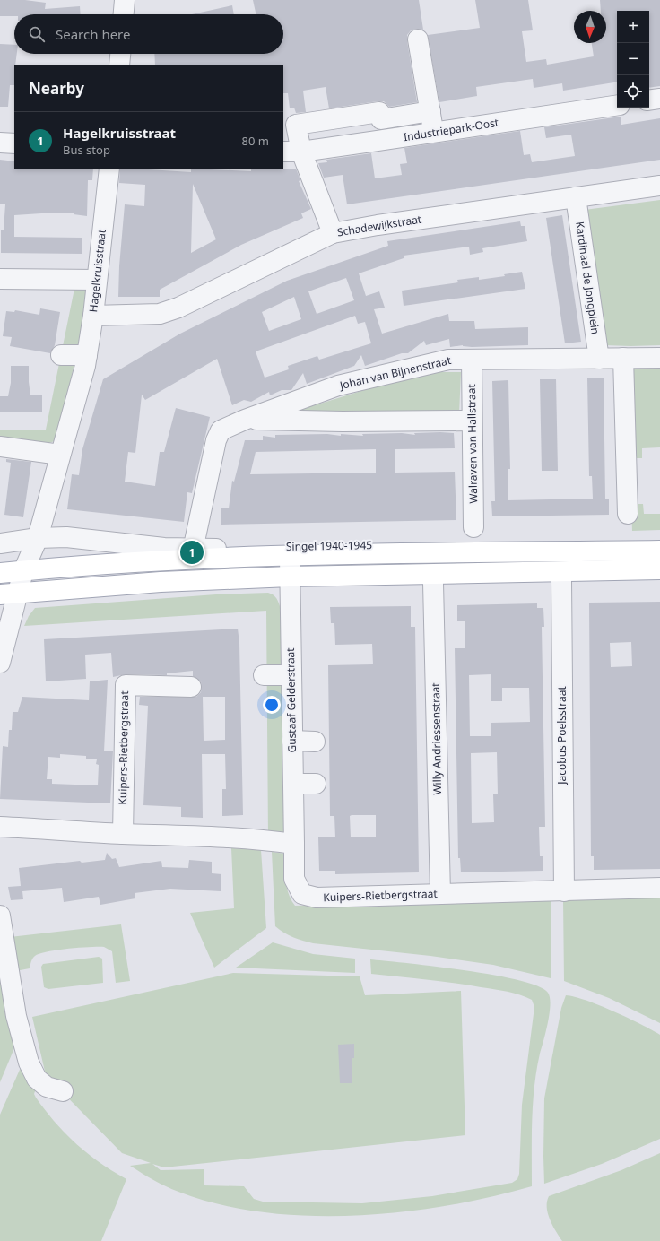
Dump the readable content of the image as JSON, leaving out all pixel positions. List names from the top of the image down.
{
  "streets": {
    "main road": ["Singel 1940-1945"],
    "street": [
      "Industriepark-Oost",
      "Schadewijkstraat",
      "Hagelkruisstraat",
      "Kardinaal de Jongplein",
      "Johan van Bijnenstraat",
      "Walraven van Hallstraat",
      "Gustaaf Gelderstraat",
      "Jacobus Poelsstraat",
      "Willy Andriessenstraat",
      "Kuipers-Rietbergstraat"
    ]
  },
  "crossings": [
    ["Schadewijkstraat", "Hagelkruisstraat"],
    ["Schadewijkstraat", "Kardinaal de Jongplein"],
    ["Hagelkruisstraat", "Singel 1940-1945"],
    ["Kardinaal de Jongplein", "Johan van Bijnenstraat"],
    ["Johan van Bijnenstraat", "Walraven van Hallstraat"],
    ["Johan van Bijnenstraat", "Singel 1940-1945"],
    ["Singel 1940-1945", "Gustaaf Gelderstraat"],
    ["Gustaaf Gelderstraat", "Kuipers-Rietbergstraat"],
    ["Jacobus Poelsstraat", "Kuipers-Rietbergstraat"],
    ["Willy Andriessenstraat", "Kuipers-Rietbergstraat"]
  ],
  "north": "bottom",
  "page": {
    "map_buttons": ["+", "−"],
    "search": "Search here",
    "heading": "Nearby",
    "list": [
      {
        "mark": "1",
        "name": "Hagelkruisstraat",
        "note": "Bus stop",
        "value": "80 m"
      }
    ],
    "pins": "1"
  }
}
